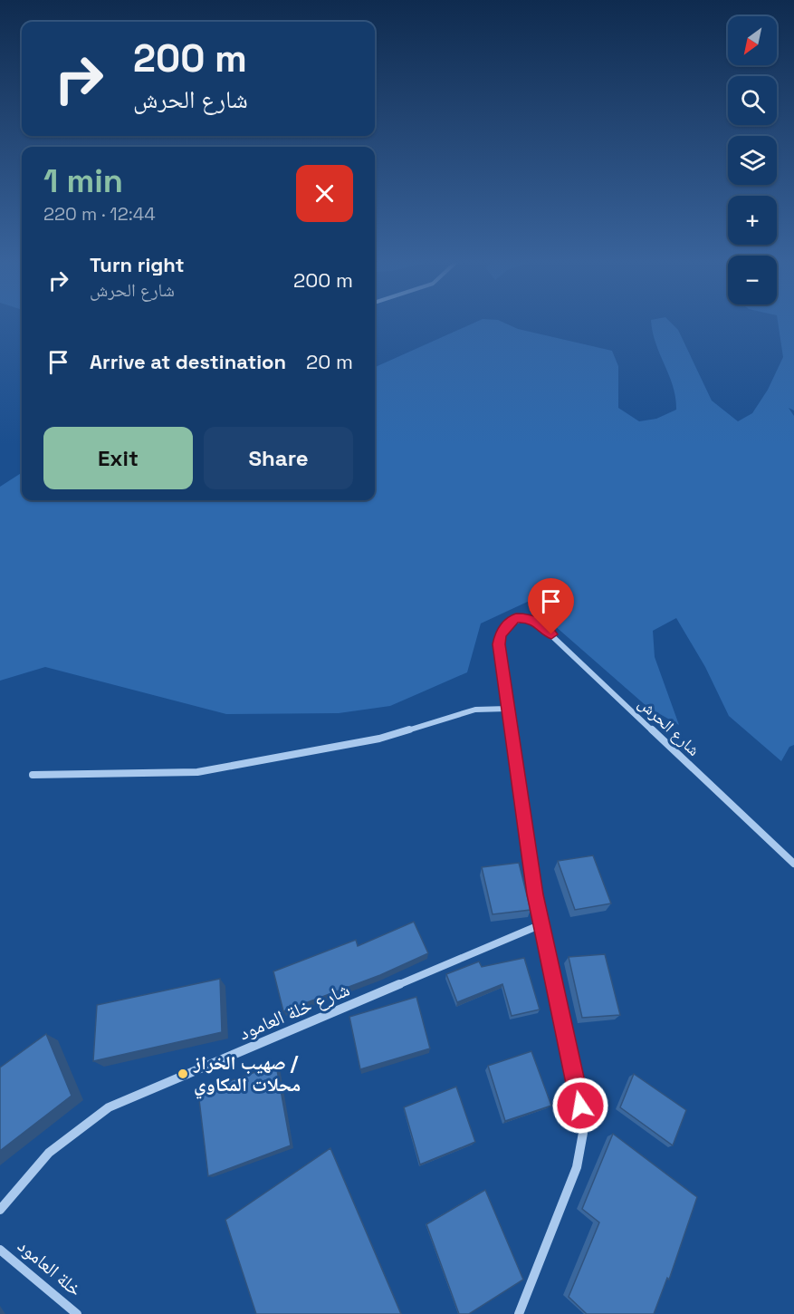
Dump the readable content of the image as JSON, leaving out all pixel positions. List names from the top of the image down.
{
  "streets": {
    "street": ["شارع الحرش", "شارع خلة العامود", "خلة العامود"]
  },
  "places": ["صهيب الخراز / محلات المكاوي"],
  "north": "bottom left",
  "page": {
    "map_buttons": ["+", "−"],
    "turn": ["200 m", "شارع الحرش"],
    "heading": ["1 min", "220 m · 12:44"],
    "list": [
      {
        "name": "Turn right",
        "note": "شارع الحرش",
        "value": "200 m"
      },
      {
        "name": "Arrive at destination",
        "value": "20 m"
      }
    ],
    "buttons": ["Exit", "Share"]
  }
}
